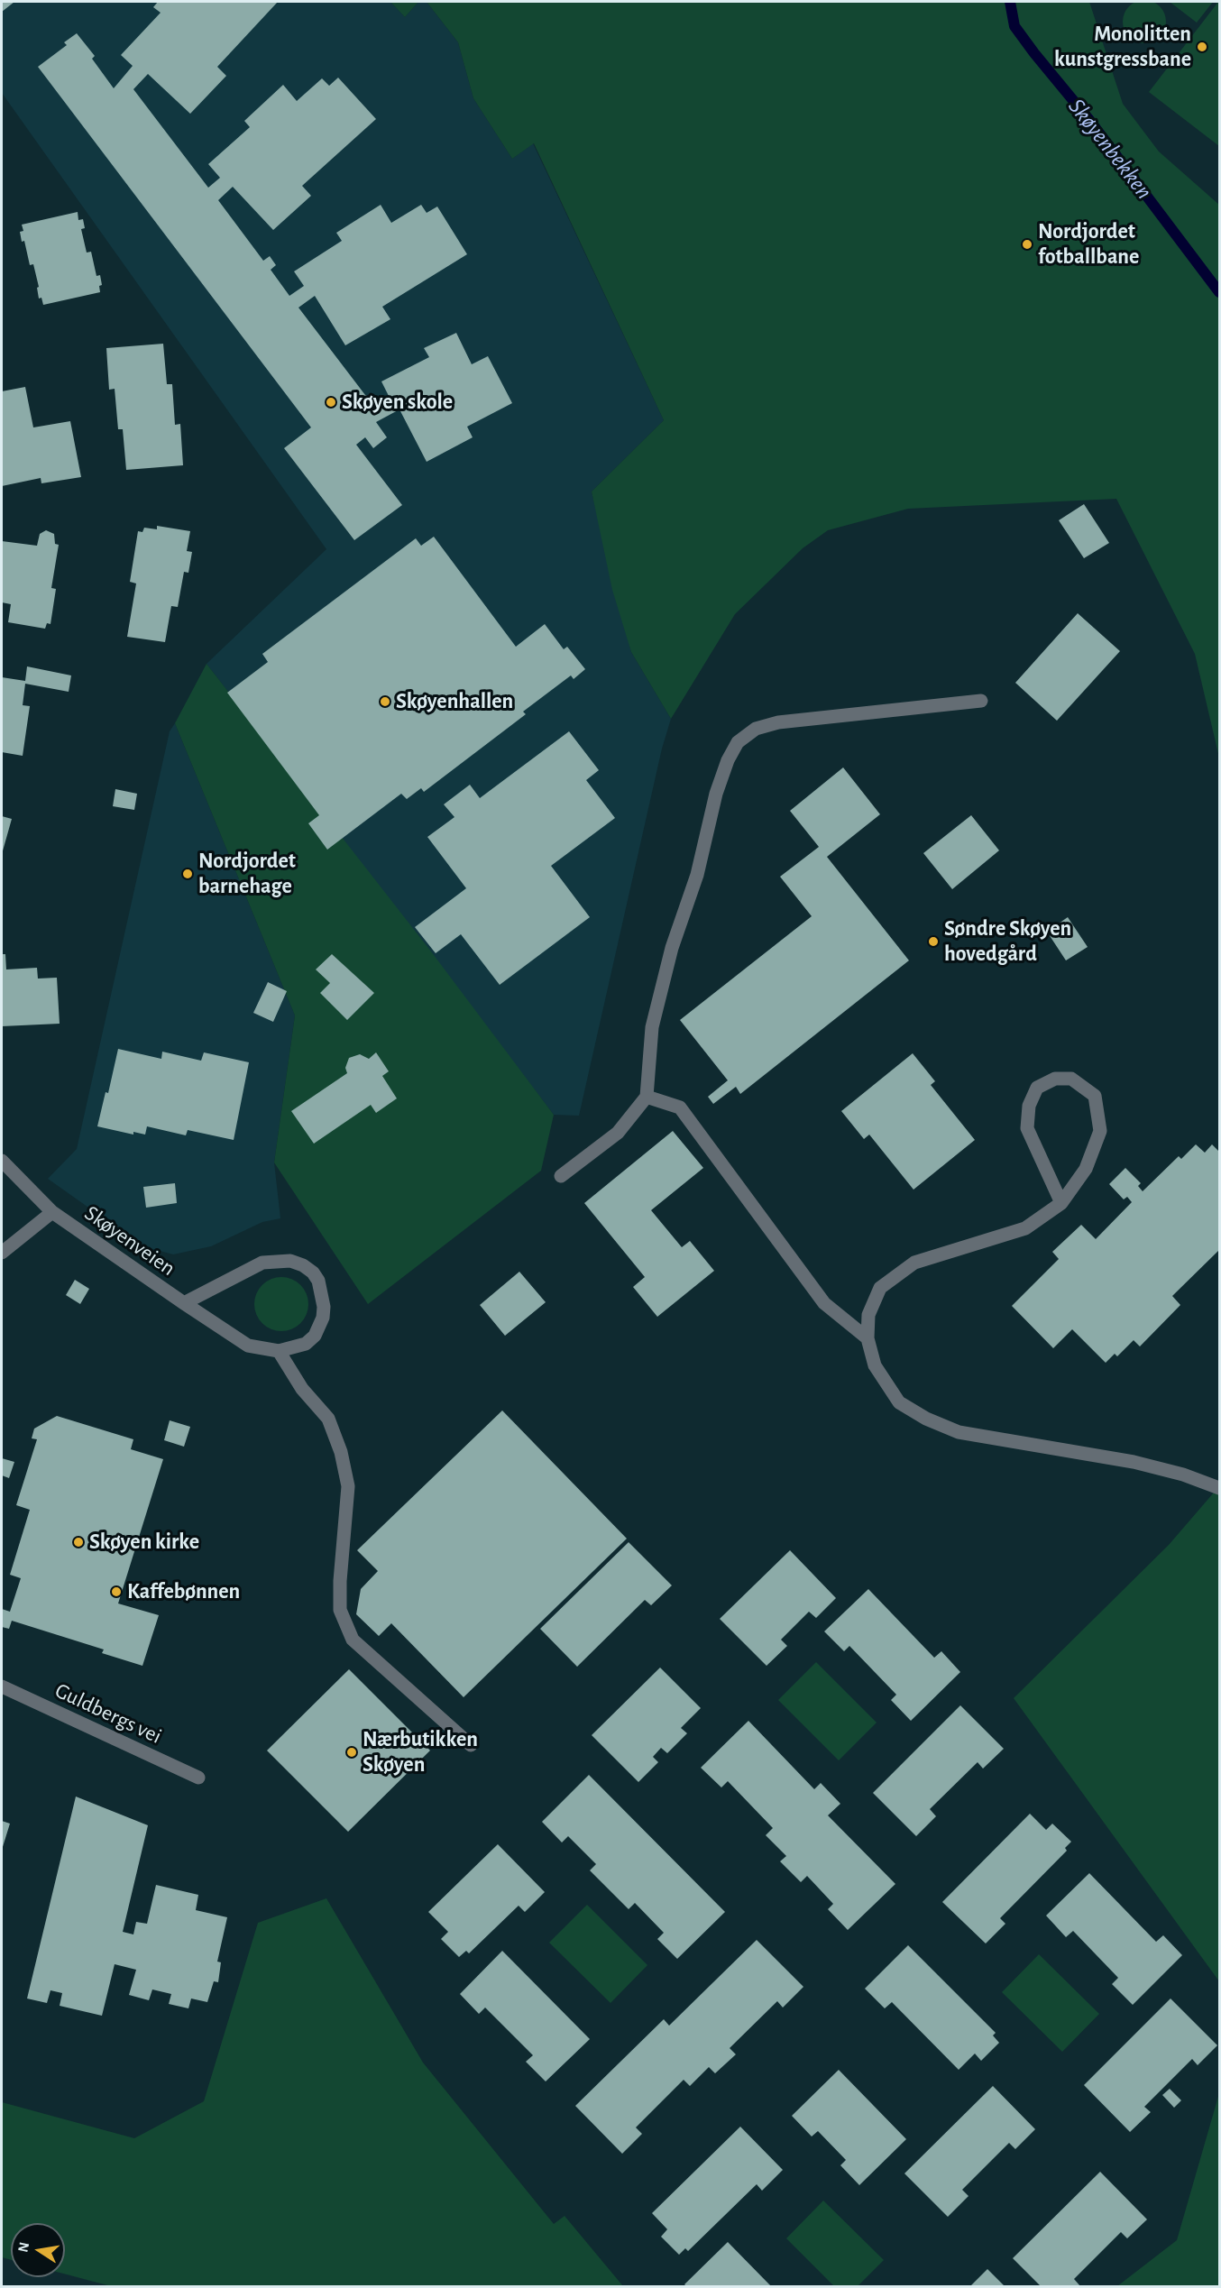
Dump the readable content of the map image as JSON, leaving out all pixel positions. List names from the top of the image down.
{
  "streets": {
    "street": ["Skøyenveien", "Guldbergs vei"]
  },
  "water": ["Skøyenbekken"],
  "places": [
    "Monolitten kunstgressbane",
    "Nordjordet fotballbane",
    "Skøyen skole",
    "Skøyenhallen",
    "Nordjordet barnehage",
    "Søndre Skøyen hovedgård",
    "Skøyen kirke",
    "Kaffebønnen",
    "Nærbutikken Skøyen"
  ],
  "north": "left"
}
